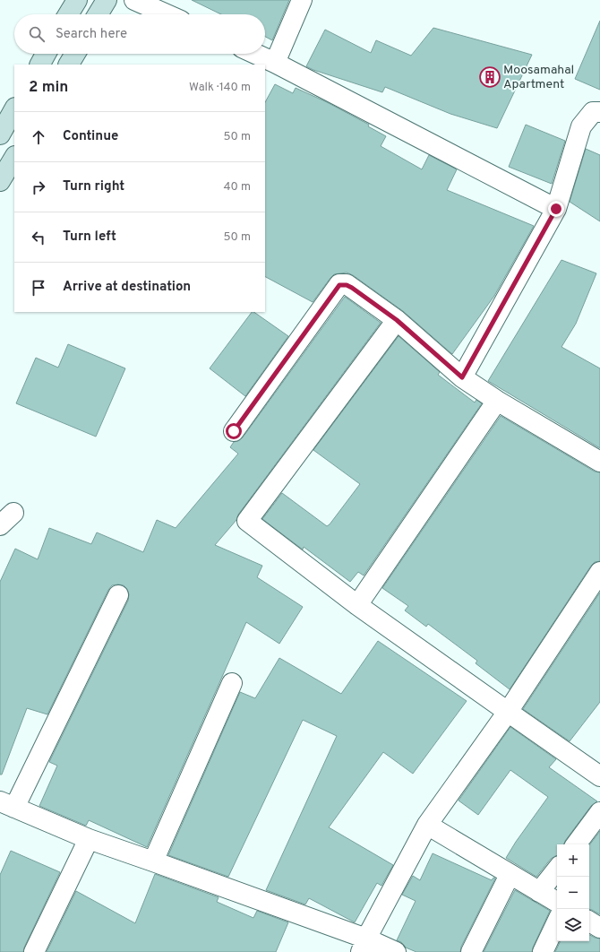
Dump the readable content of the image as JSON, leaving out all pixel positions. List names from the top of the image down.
{
  "places": {
    "building": ["Moosamahal Apartment"]
  },
  "page": {
    "search": "Search here",
    "heading": ["2 min", "Walk · 140 m"],
    "list": [
      ["Continue", "50 m"],
      ["Turn right", "40 m"],
      ["Turn left", "50 m"],
      "Arrive at destination"
    ],
    "map_buttons": ["+", "−"]
  }
}
